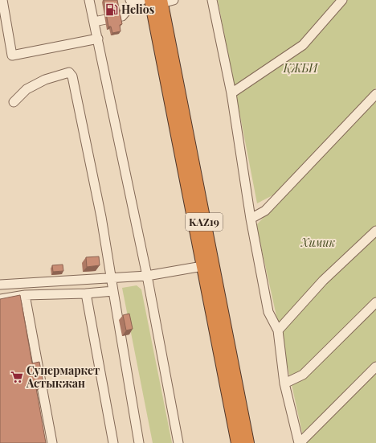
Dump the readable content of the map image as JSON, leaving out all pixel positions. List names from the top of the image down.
{
  "streets": {
    "highway": ["KAZ19"]
  },
  "parks": ["ҚЖБИ", "Химик"],
  "places": {
    "fuel station": ["Helios"],
    "supermarket": ["Супермаркет Астыкжан"]
  }
}
